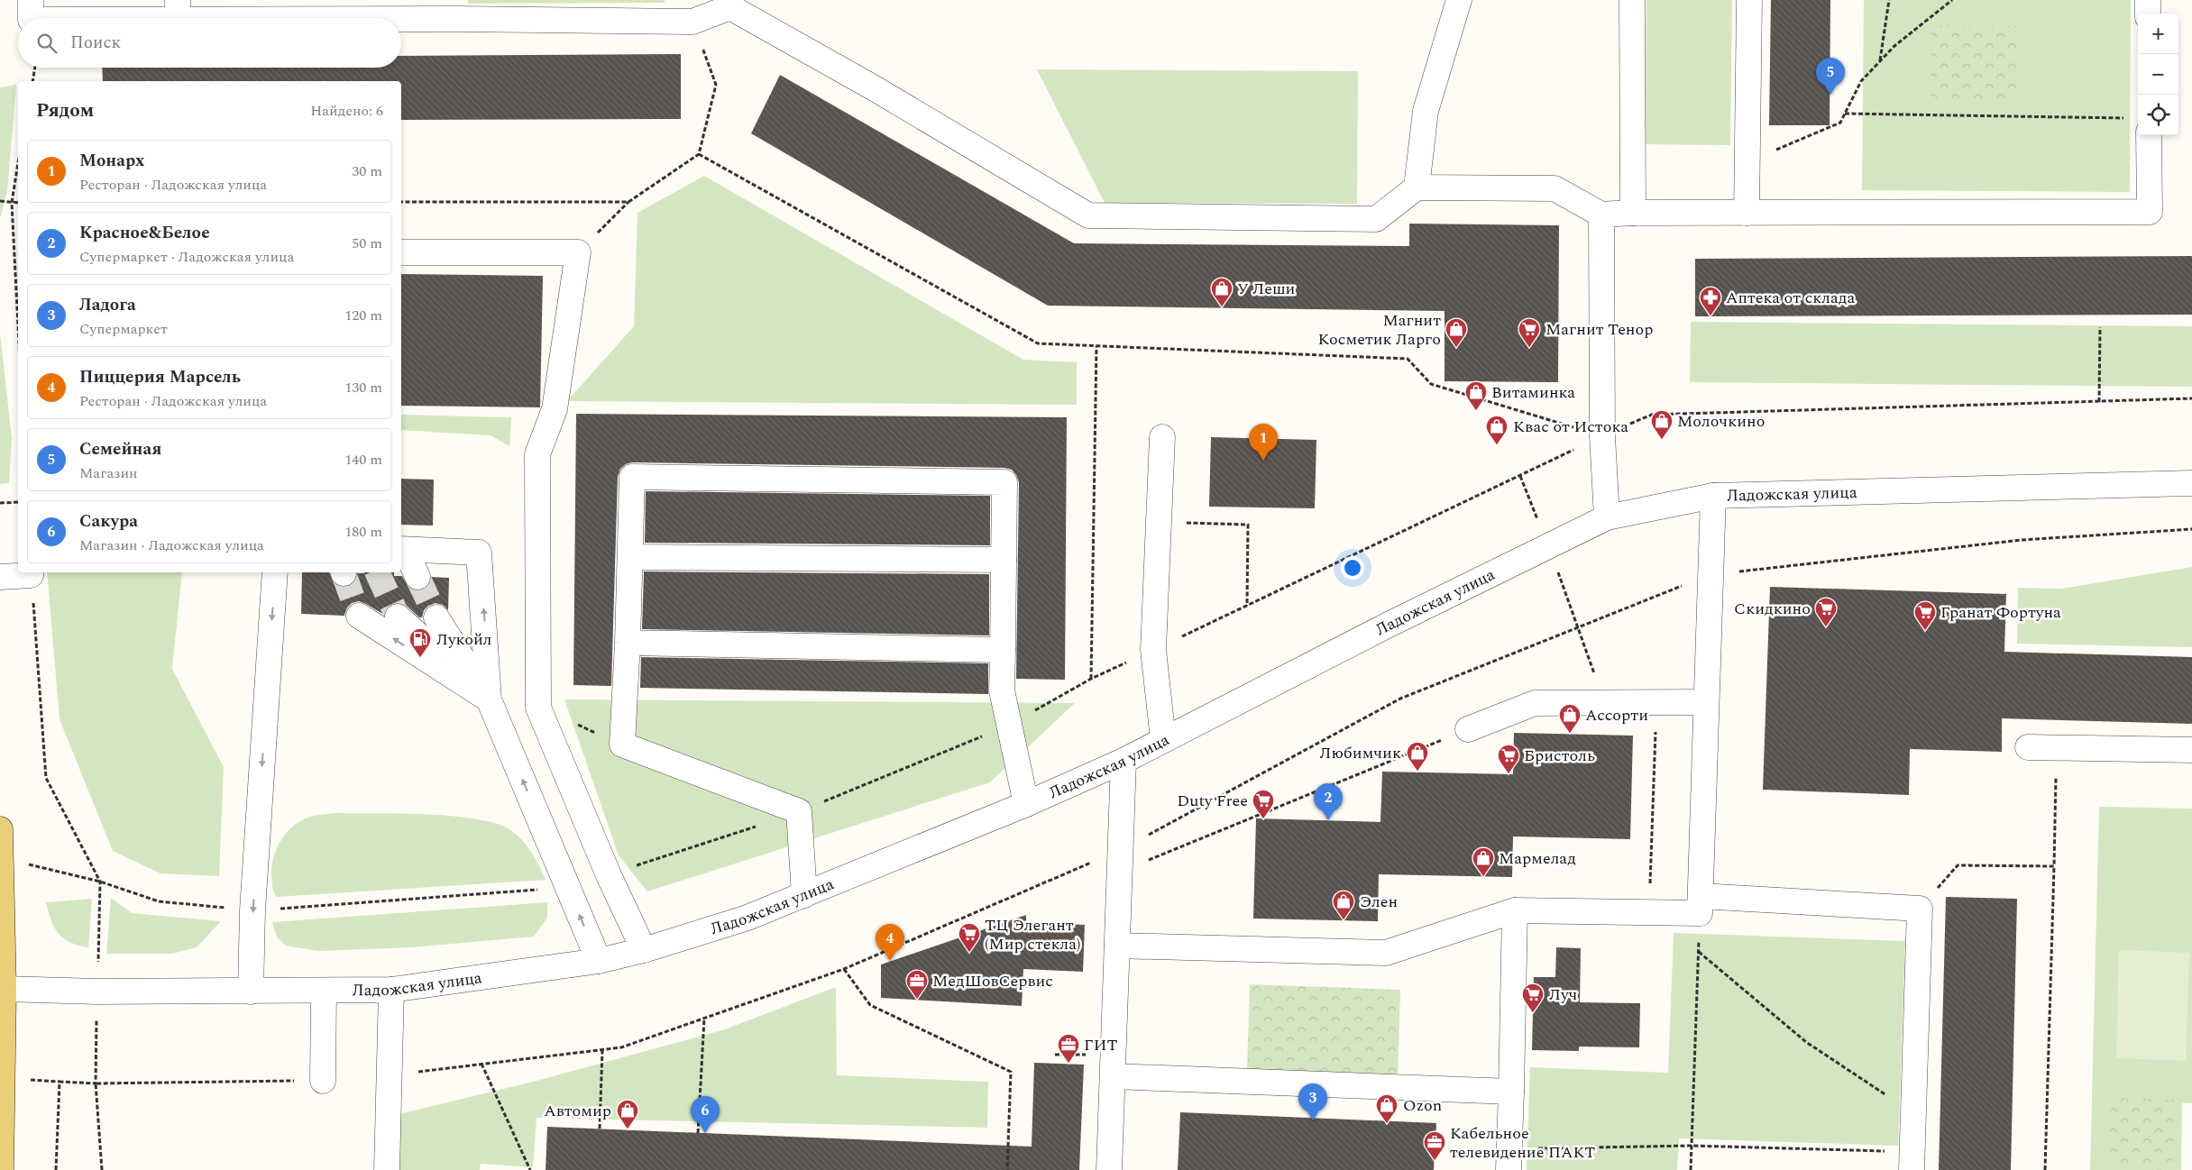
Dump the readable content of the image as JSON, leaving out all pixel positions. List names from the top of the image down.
{
  "streets": {
    "street": ["Ладожская улица"]
  },
  "places": {
    "shop": [
      "У Леши",
      "Магнит Косметик Ларго",
      "Витаминка",
      "Молочкино",
      "Квас от Истока",
      "Ассорти",
      "Любимчик",
      "Мармелад",
      "Элен",
      "Ozon",
      "Автомир"
    ],
    "pharmacy": ["Аптека от склада"],
    "supermarket": [
      "Магнит Тенор",
      "Скидкино",
      "Гранат Фортуна",
      "Бристоль",
      "Duty Free",
      "ТЦ Элегант (Мир стекла)",
      "Луч"
    ],
    "fuel station": ["Лукойл"],
    "office": ["МедШовСервис", "ГИТ", "Кабельное телевидение ПАКТ"]
  },
  "page": {
    "map_buttons": ["+", "−"],
    "search": "Поиск",
    "pins": [
      "5",
      "1",
      "2",
      "4",
      "3",
      "6"
    ],
    "heading": ["Рядом", "Найдено: 6"],
    "list": [
      {
        "mark": "1",
        "name": "Монарх",
        "note": "Ресторан · Ладожская улица",
        "value": "30 m"
      },
      {
        "mark": "2",
        "name": "Красное&Белое",
        "note": "Супермаркет · Ладожская улица",
        "value": "50 m"
      },
      {
        "mark": "3",
        "name": "Ладога",
        "note": "Супермаркет",
        "value": "120 m"
      },
      {
        "mark": "4",
        "name": "Пиццерия Марсель",
        "note": "Ресторан · Ладожская улица",
        "value": "130 m"
      },
      {
        "mark": "5",
        "name": "Семейная",
        "note": "Магазин",
        "value": "140 m"
      },
      {
        "mark": "6",
        "name": "Сакура",
        "note": "Магазин · Ладожская улица",
        "value": "180 m"
      }
    ]
  }
}
